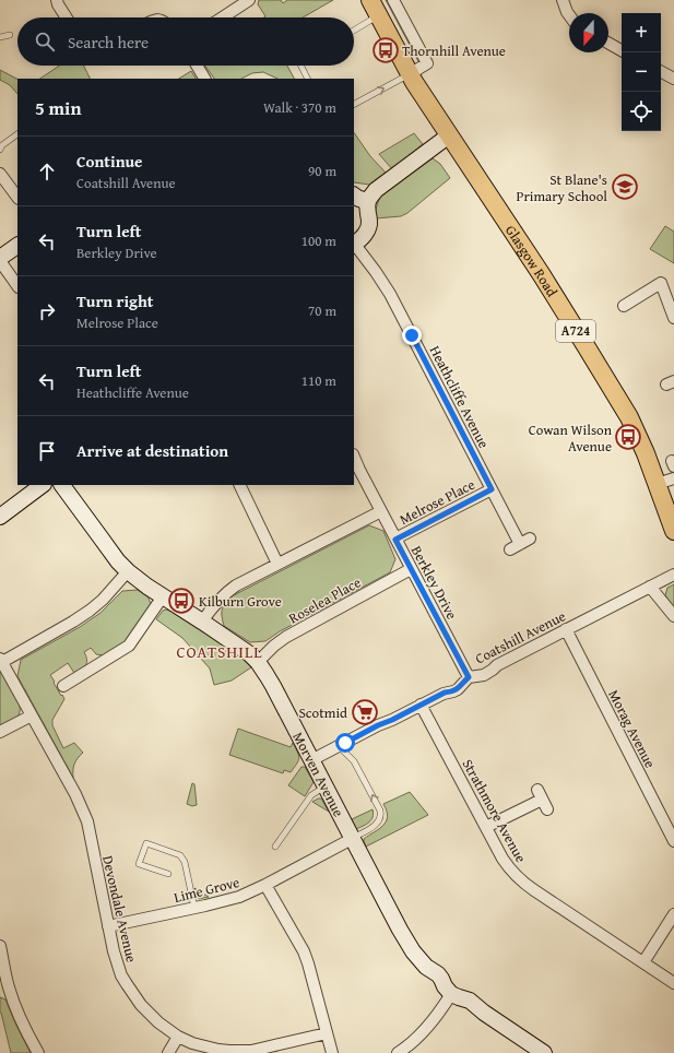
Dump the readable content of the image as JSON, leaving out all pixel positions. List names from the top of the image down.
{
  "streets": {
    "main road": ["Glasgow Road", "A724"],
    "street": [
      "Heathcliffe Avenue",
      "Melrose Place",
      "Berkley Drive",
      "Roselea Place",
      "Coatshill Avenue",
      "Morag Avenue",
      "Morven Avenue",
      "Strathmore Avenue",
      "Lime Grove",
      "Devondale Avenue"
    ]
  },
  "crossings": [
    ["Heathcliffe Avenue", "Melrose Place"],
    ["Melrose Place", "Berkley Drive"],
    ["Berkley Drive", "Roselea Place"],
    ["Berkley Drive", "Coatshill Avenue"],
    ["Roselea Place", "Morven Avenue"],
    ["Coatshill Avenue", "Morag Avenue"],
    ["Coatshill Avenue", "Morven Avenue"],
    ["Coatshill Avenue", "Strathmore Avenue"],
    ["Morven Avenue", "Lime Grove"],
    ["Lime Grove", "Devondale Avenue"]
  ],
  "districts": ["COATSHILL"],
  "places": {
    "bus stop": ["Thornhill Avenue", "Cowan Wilson Avenue", "Kilburn Grove"],
    "school or university": ["St Blane's Primary School"],
    "supermarket": ["Scotmid"]
  },
  "north": "bottom",
  "page": {
    "map_buttons": ["+", "−"],
    "search": "Search here",
    "heading": ["5 min", "Walk · 370 m"],
    "list": [
      ["Continue", "Coatshill Avenue", "90 m"],
      ["Turn left", "Berkley Drive", "100 m"],
      ["Turn right", "Melrose Place", "70 m"],
      ["Turn left", "Heathcliffe Avenue", "110 m"],
      "Arrive at destination"
    ]
  }
}
